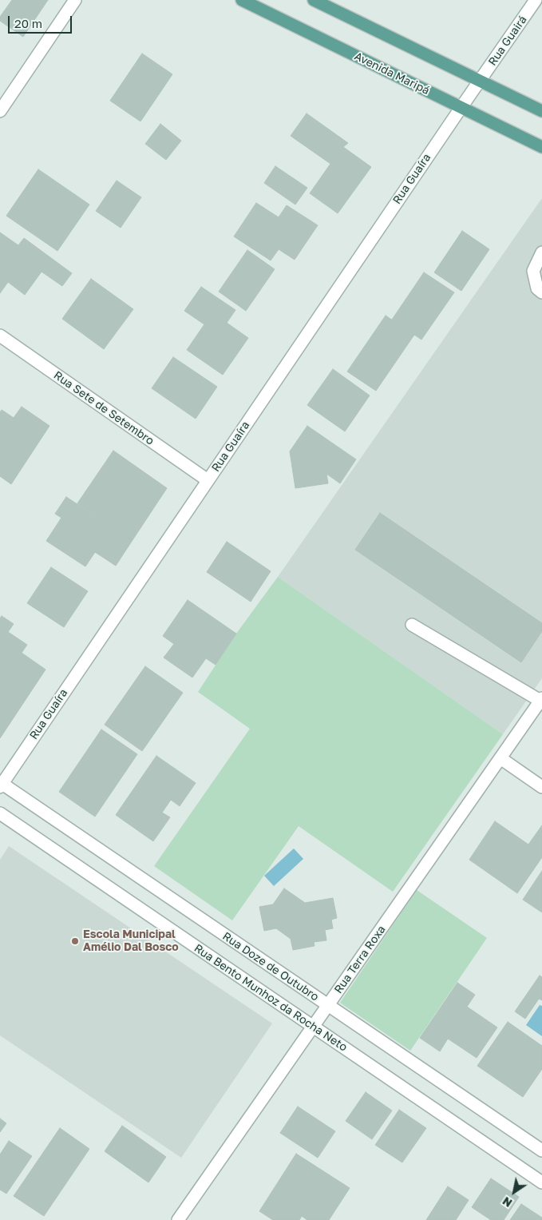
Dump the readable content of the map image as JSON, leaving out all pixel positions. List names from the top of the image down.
{
  "streets": {
    "main road": ["Avenida Maripá"],
    "street": [
      "Rua Guairá",
      "Rua Guaíra",
      "Rua Sete de Setembro",
      "Rua Terra Roxa",
      "Rua Doze de Outubro",
      "Rua Bento Munhoz da Rocha Neto"
    ]
  },
  "crossings": [
    ["Rua Guairá", "Avenida Maripá"],
    ["Rua Guairá", "Rua Guaíra"],
    ["Avenida Maripá", "Rua Guaíra"],
    ["Rua Guaíra", "Rua Sete de Setembro"],
    ["Rua Guaíra", "Rua Doze de Outubro"],
    ["Rua Terra Roxa", "Rua Doze de Outubro"],
    ["Rua Terra Roxa", "Rua Bento Munhoz da Rocha Neto"]
  ],
  "places": ["Escola Municipal Amélio Dal Bosco"],
  "scale_bar": "20 m",
  "north": "bottom left"
}
